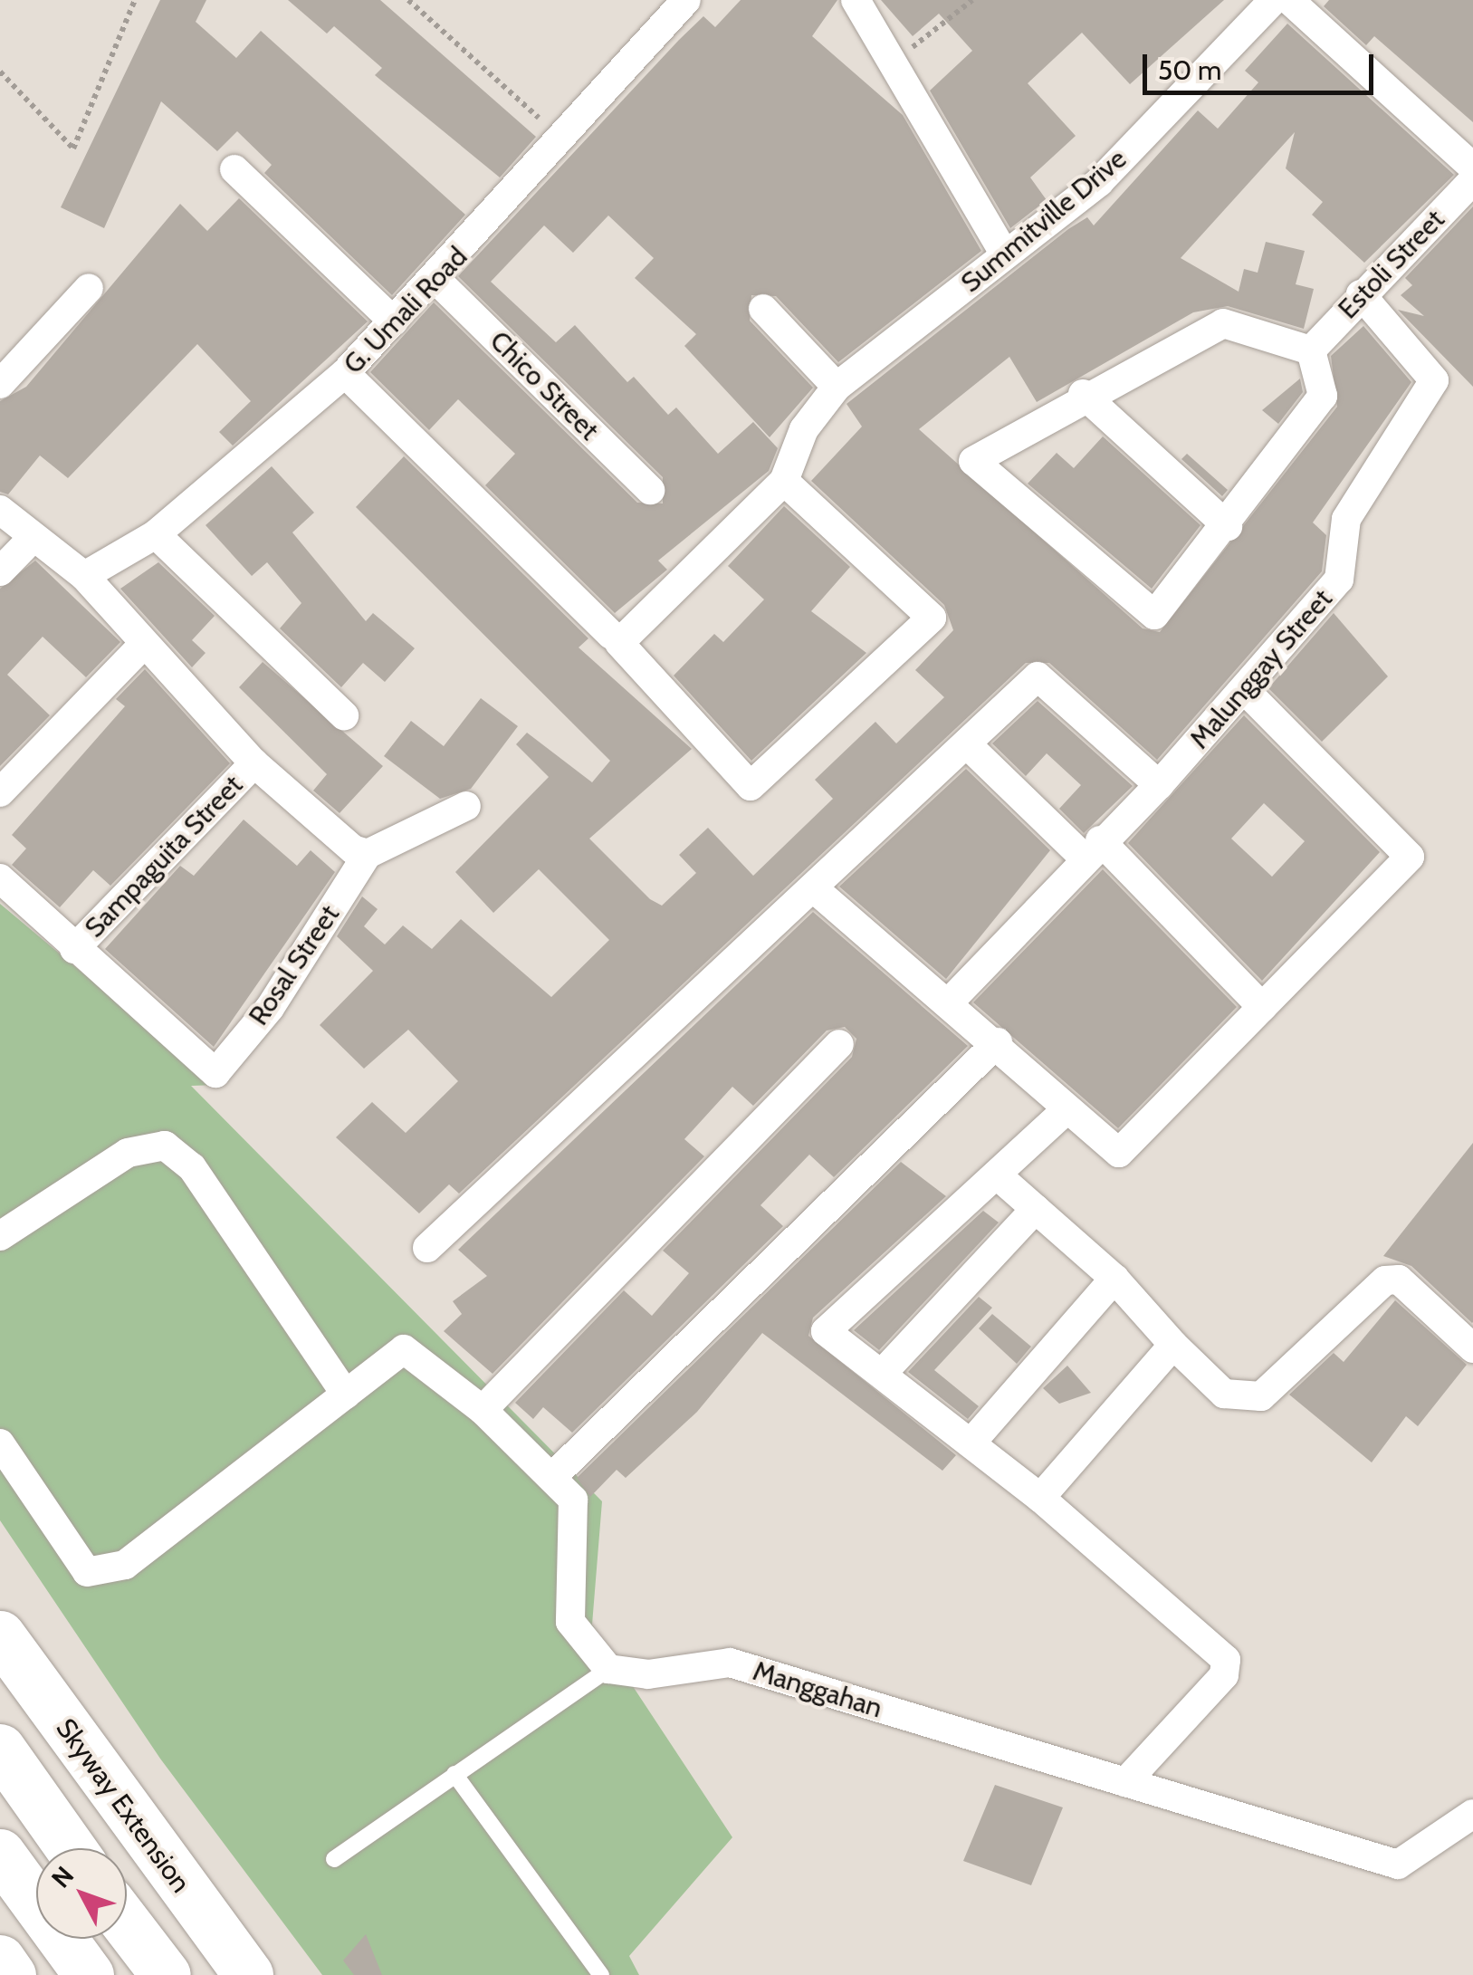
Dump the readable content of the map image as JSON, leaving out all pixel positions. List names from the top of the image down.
{
  "streets": {
    "highway": ["Skyway Extension"],
    "street": [
      "Summitville Drive",
      "Estoli Street",
      "G. Umali Road",
      "Chico Street",
      "Malunggay Street",
      "Sampaguita Street",
      "Rosal Street",
      "Manggahan"
    ]
  },
  "crossings": [
    ["Estoli Street", "Malunggay Street"],
    ["G. Umali Road", "Chico Street"],
    ["Sampaguita Street", "Rosal Street"]
  ],
  "scale_bar": "50 m",
  "north": "top left"
}
